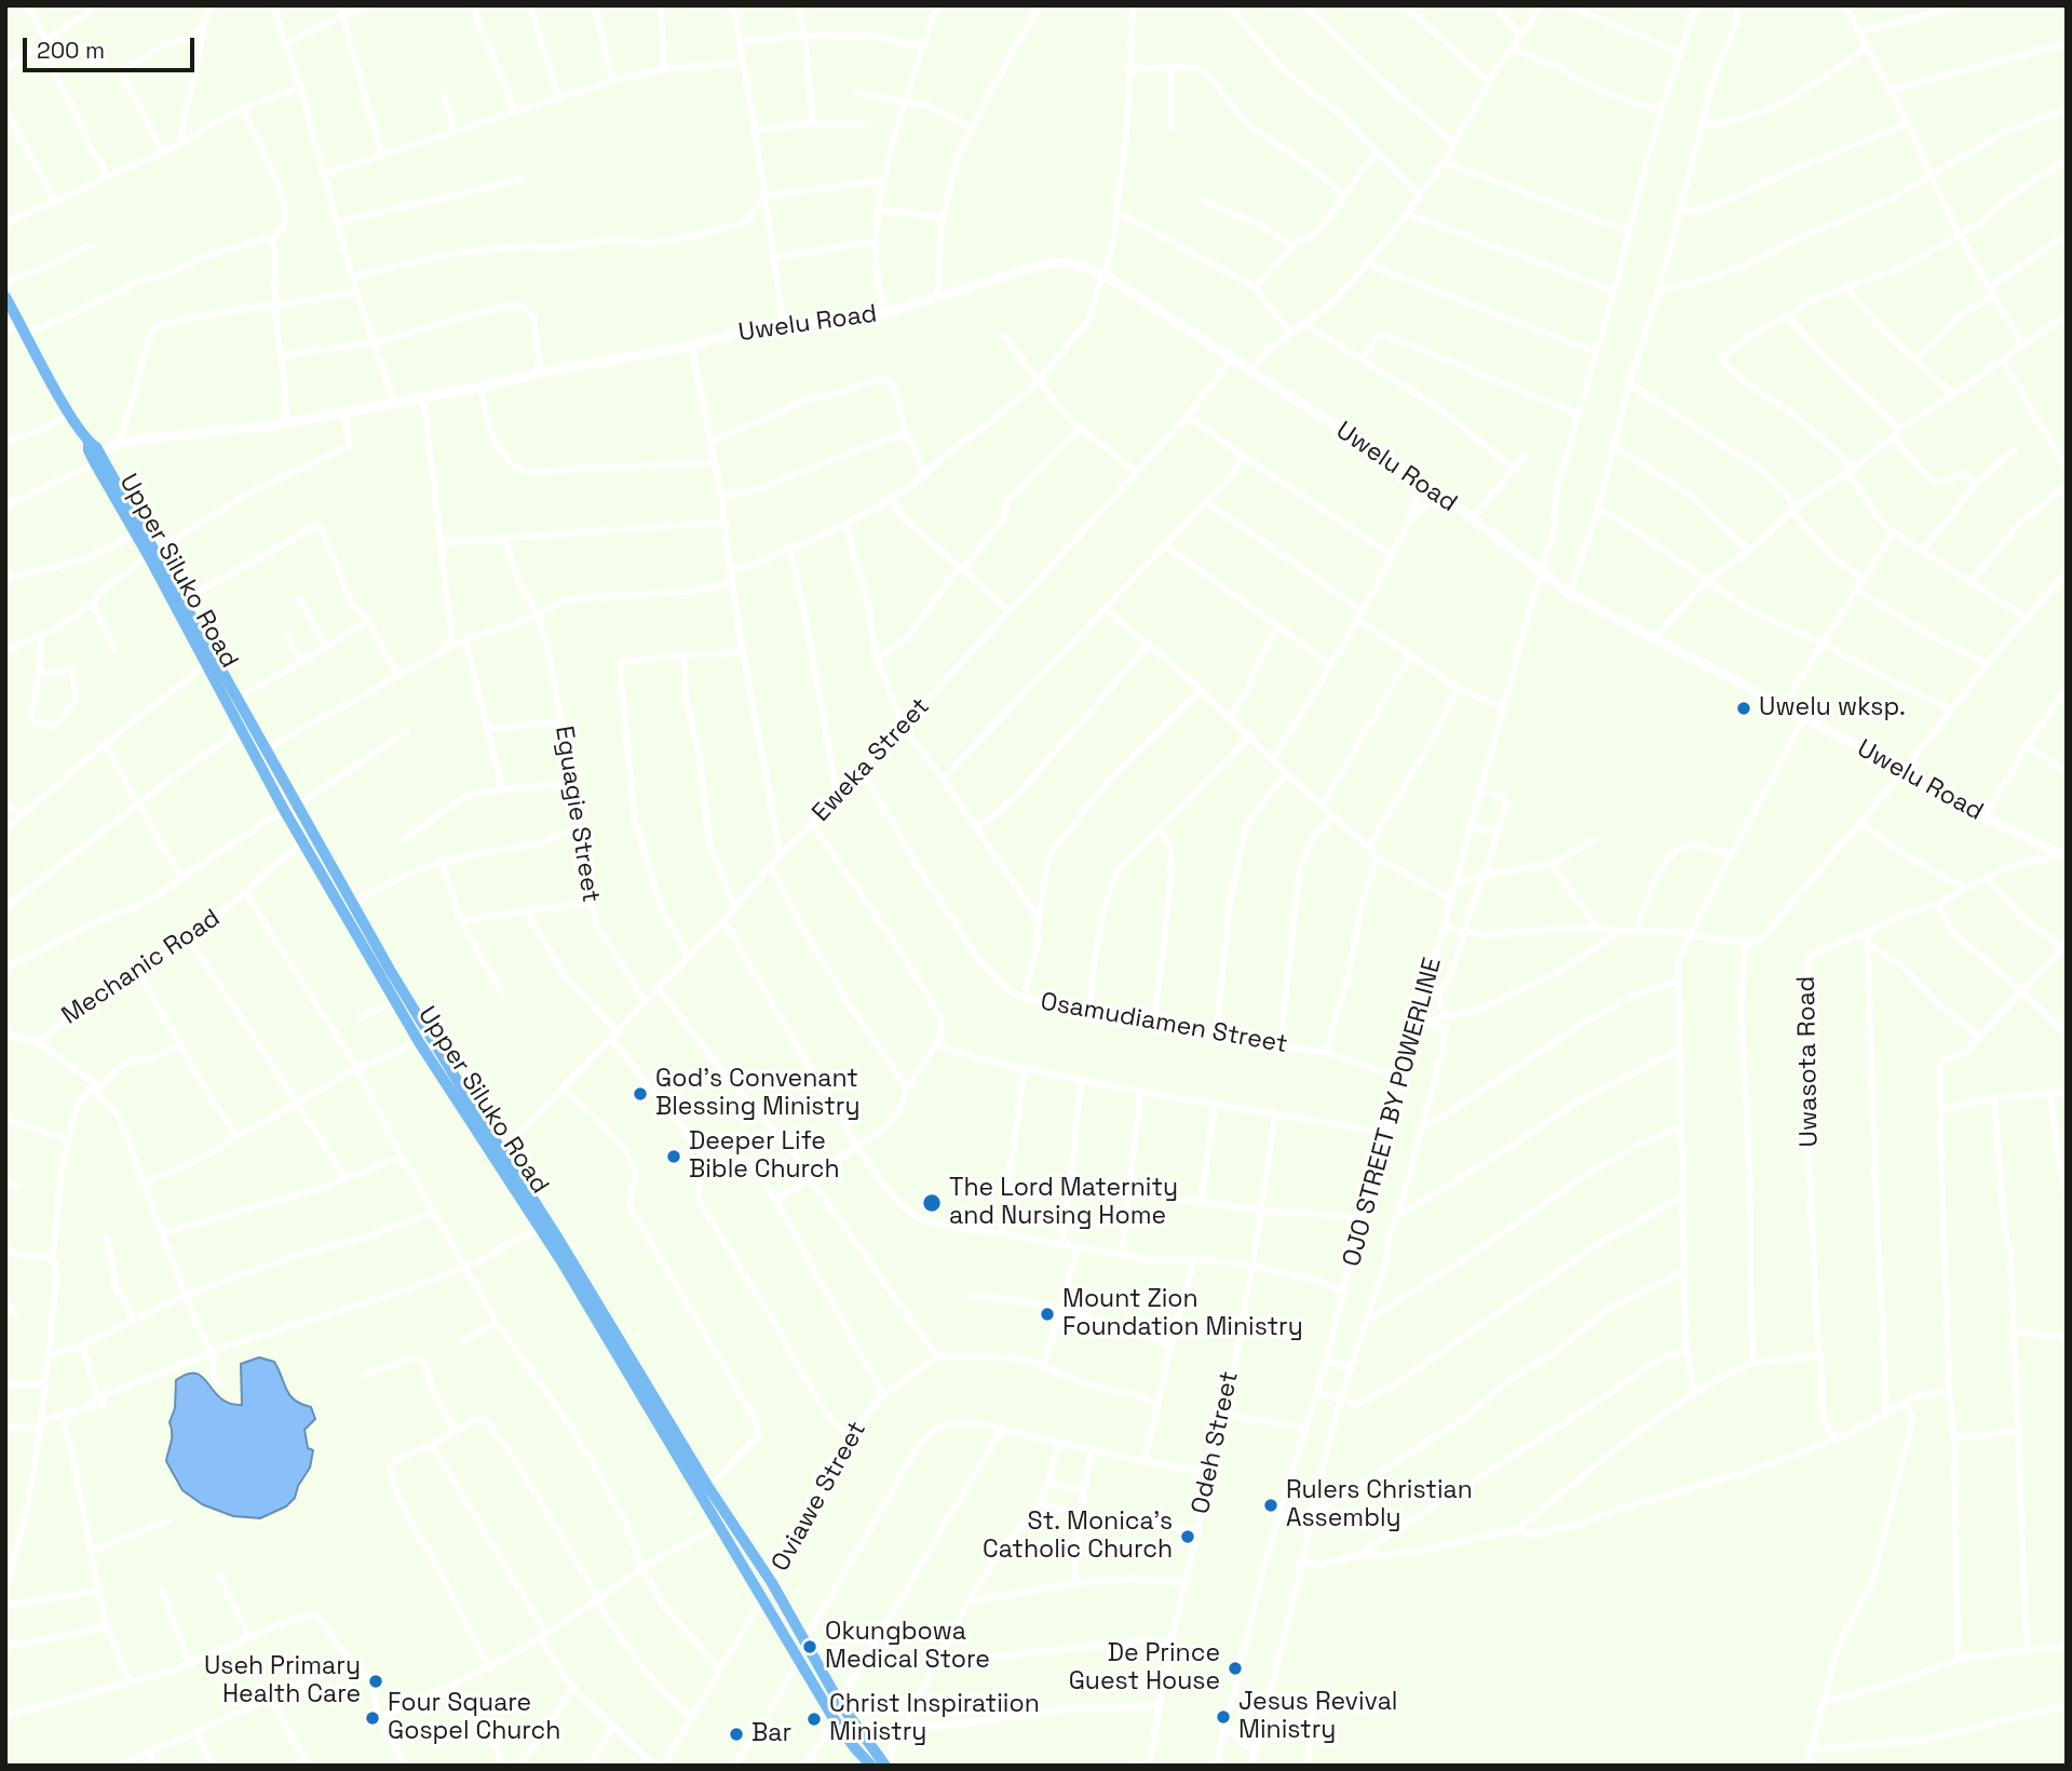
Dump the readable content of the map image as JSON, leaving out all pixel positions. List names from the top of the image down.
{
  "streets": {
    "main road": ["Upper Siluko Road"],
    "street": [
      "Uwelu Road",
      "Eweka Street",
      "Eguagie Street",
      "Mechanic Road",
      "Osamudiamen Street",
      "Uwasota Road",
      "OJO STREET BY POWERLINE",
      "Odeh Street",
      "Oviawe Street"
    ]
  },
  "crossings": [
    ["Uwelu Road", "Upper Siluko Road"],
    ["Uwelu Road", "Eweka Street"],
    ["Uwelu Road", "Uwasota Road"],
    ["Uwelu Road", "OJO STREET BY POWERLINE"],
    ["Upper Siluko Road", "Eweka Street"],
    ["Upper Siluko Road", "Mechanic Road"],
    ["Upper Siluko Road", "Oviawe Street"],
    ["Eweka Street", "Eguagie Street"],
    ["Eweka Street", "Osamudiamen Street"],
    ["Osamudiamen Street", "OJO STREET BY POWERLINE"]
  ],
  "places": [
    "Uwelu wksp.",
    "God's Convenant Blessing Ministry",
    "Deeper Life Bible Church",
    "The Lord Maternity and Nursing Home",
    "Mount Zion Foundation Ministry",
    "Rulers Christian Assembly",
    "St. Monica's Catholic Church",
    "Okungbowa Medical Store",
    "De Prince Guest House",
    "Useh Primary Health Care",
    "Jesus Revival Ministry",
    "Four Square Gospel Church",
    "Christ Inspiratiion Ministry",
    "Bar"
  ],
  "scale_bar": "200 m"
}
